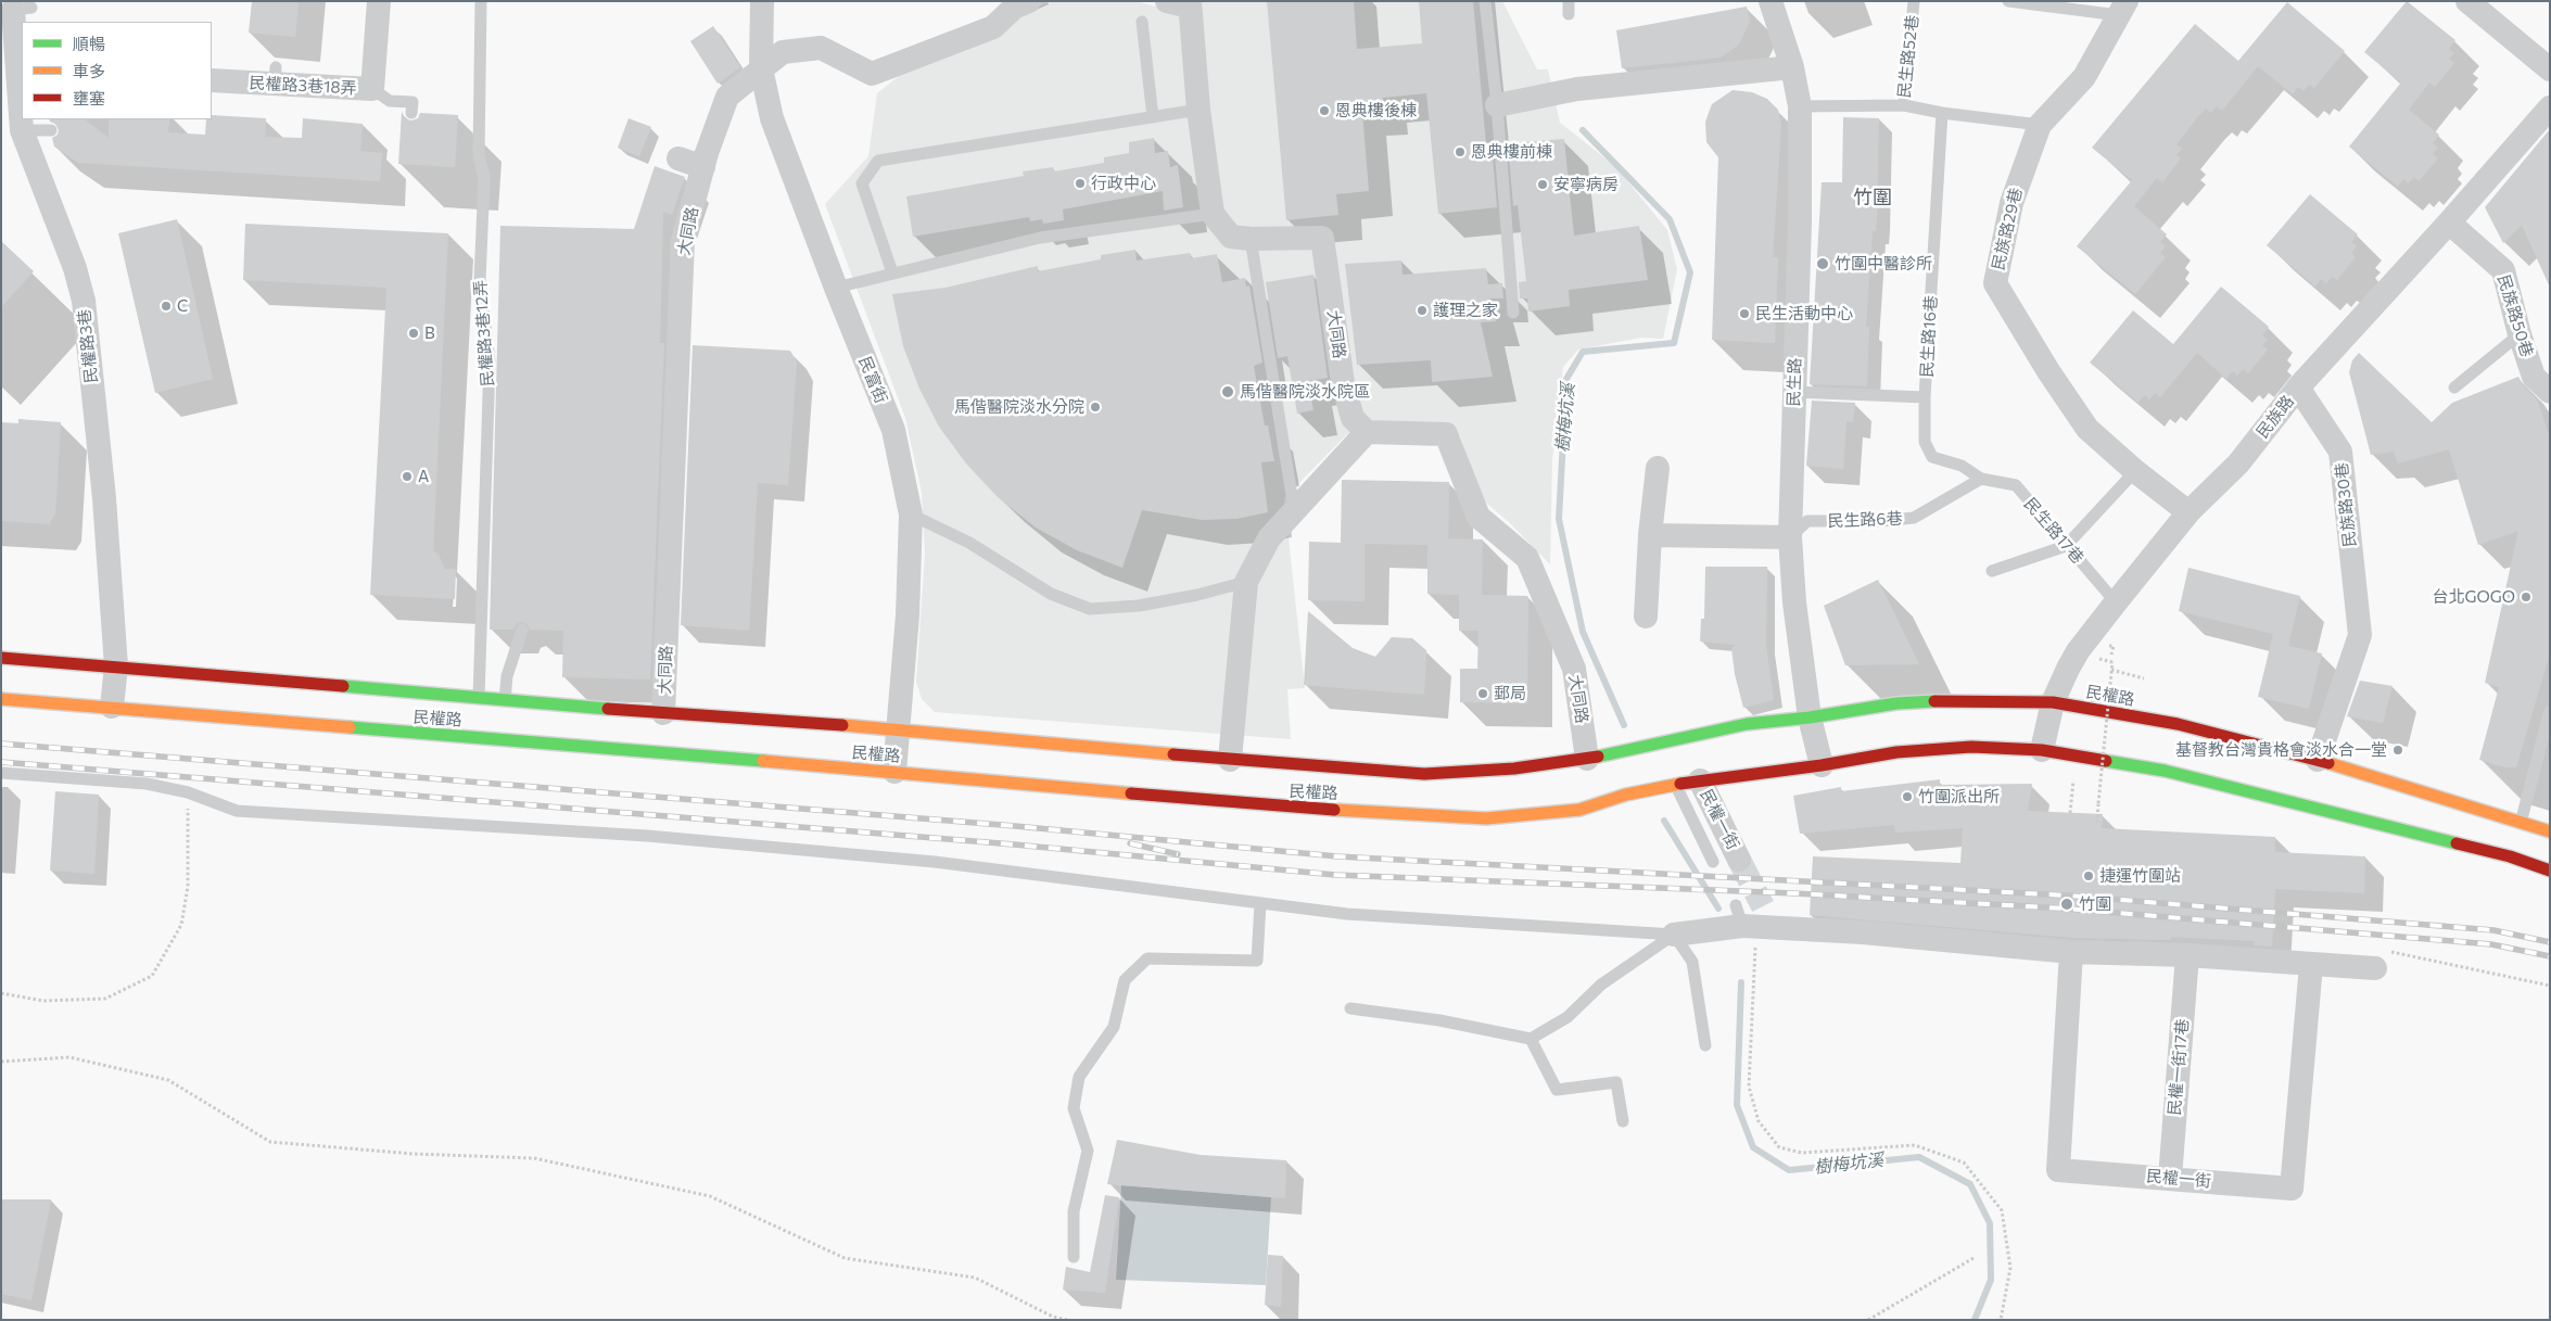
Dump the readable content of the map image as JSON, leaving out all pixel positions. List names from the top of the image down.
{
  "streets": {
    "main road": ["民權路"],
    "street": [
      "民權路3巷18弄",
      "民族路29巷",
      "大同路",
      "民族路50巷",
      "民權路3巷",
      "民富街",
      "民生路",
      "民族路",
      "民族路30巷",
      "民權一街",
      "民權一街17巷"
    ],
    "lane": [
      "民生路52巷",
      "民權路3巷12弄",
      "民生路16巷",
      "民生路6巷",
      "民生路17巷"
    ]
  },
  "crossings": [
    ["民生路52巷", "民生路"],
    ["民族路29巷", "民族路"],
    ["大同路", "民富街"],
    ["大同路", "民權路"],
    ["民族路50巷", "民族路"],
    ["民權路3巷12弄", "民權路"],
    ["民生路16巷", "民生路"],
    ["民權路3巷", "民權路"],
    ["民富街", "民權路"],
    ["民生路", "民生路6巷"],
    ["民生路", "民權路"],
    ["民族路", "民族路30巷"],
    ["民族路", "民生路17巷"],
    ["民族路", "民權路"],
    ["民族路30巷", "民權路"],
    ["民生路6巷", "民生路17巷"],
    ["民權一街", "民權一街17巷"]
  ],
  "districts": ["竹圍"],
  "water": ["樹梅坑溪"],
  "places": [
    "恩典樓後棟",
    "恩典樓前棟",
    "行政中心",
    "安寧病房",
    "竹圍中醫診所",
    "C",
    "護理之家",
    "民生活動中心",
    "B",
    "馬偕醫院淡水院區",
    "馬偕醫院淡水分院",
    "A",
    "台北GOGO",
    "郵局",
    "基督教台灣貴格會淡水合一堂",
    "竹圍派出所",
    "捷運竹圍站",
    "竹圍"
  ],
  "legend": ["順暢", "車多", "壅塞"]
}
